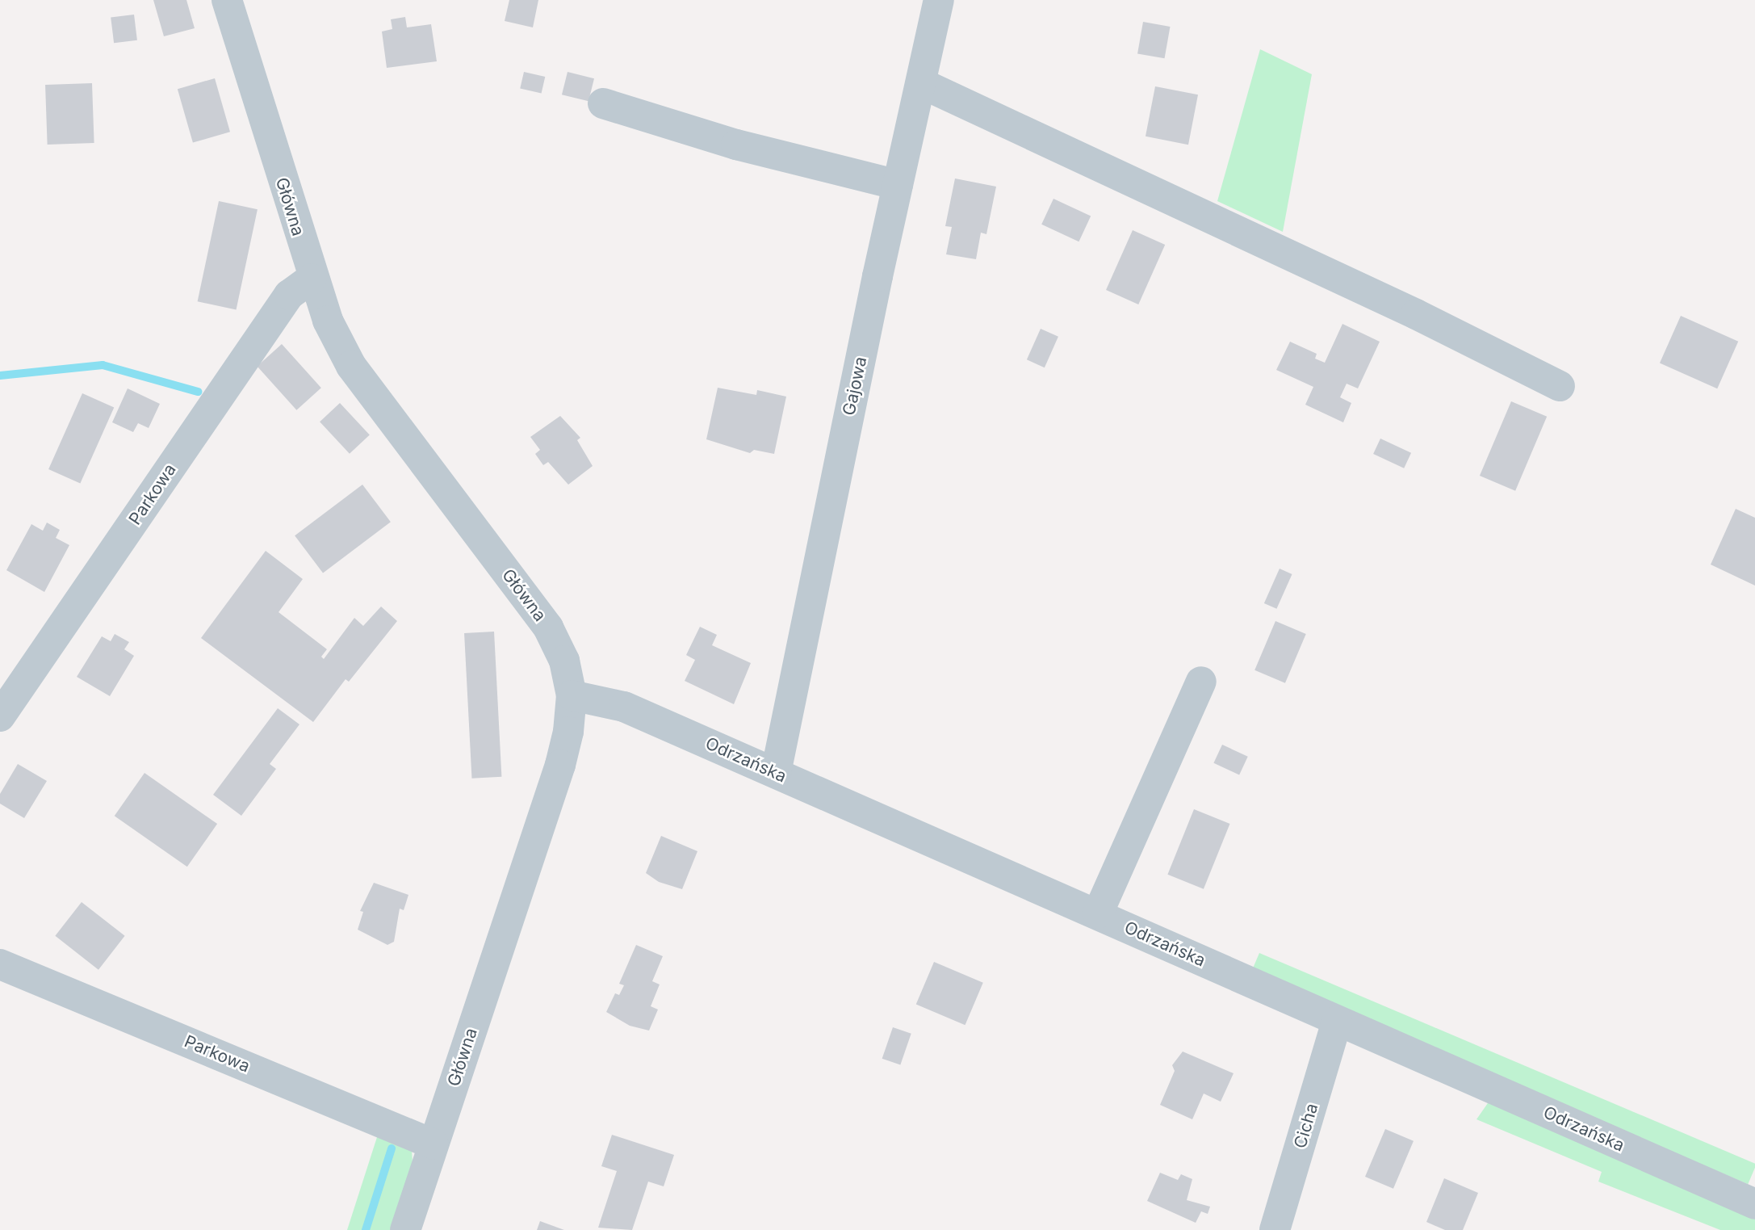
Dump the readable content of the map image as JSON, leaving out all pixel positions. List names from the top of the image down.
{
  "streets": {
    "street": [
      "Główna",
      "Gajowa",
      "Parkowa",
      "Odrzańska",
      "Cicha"
    ]
  },
  "crossings": [
    ["Główna", "Parkowa"],
    ["Główna", "Odrzańska"],
    ["Gajowa", "Odrzańska"],
    ["Odrzańska", "Cicha"]
  ]
}
